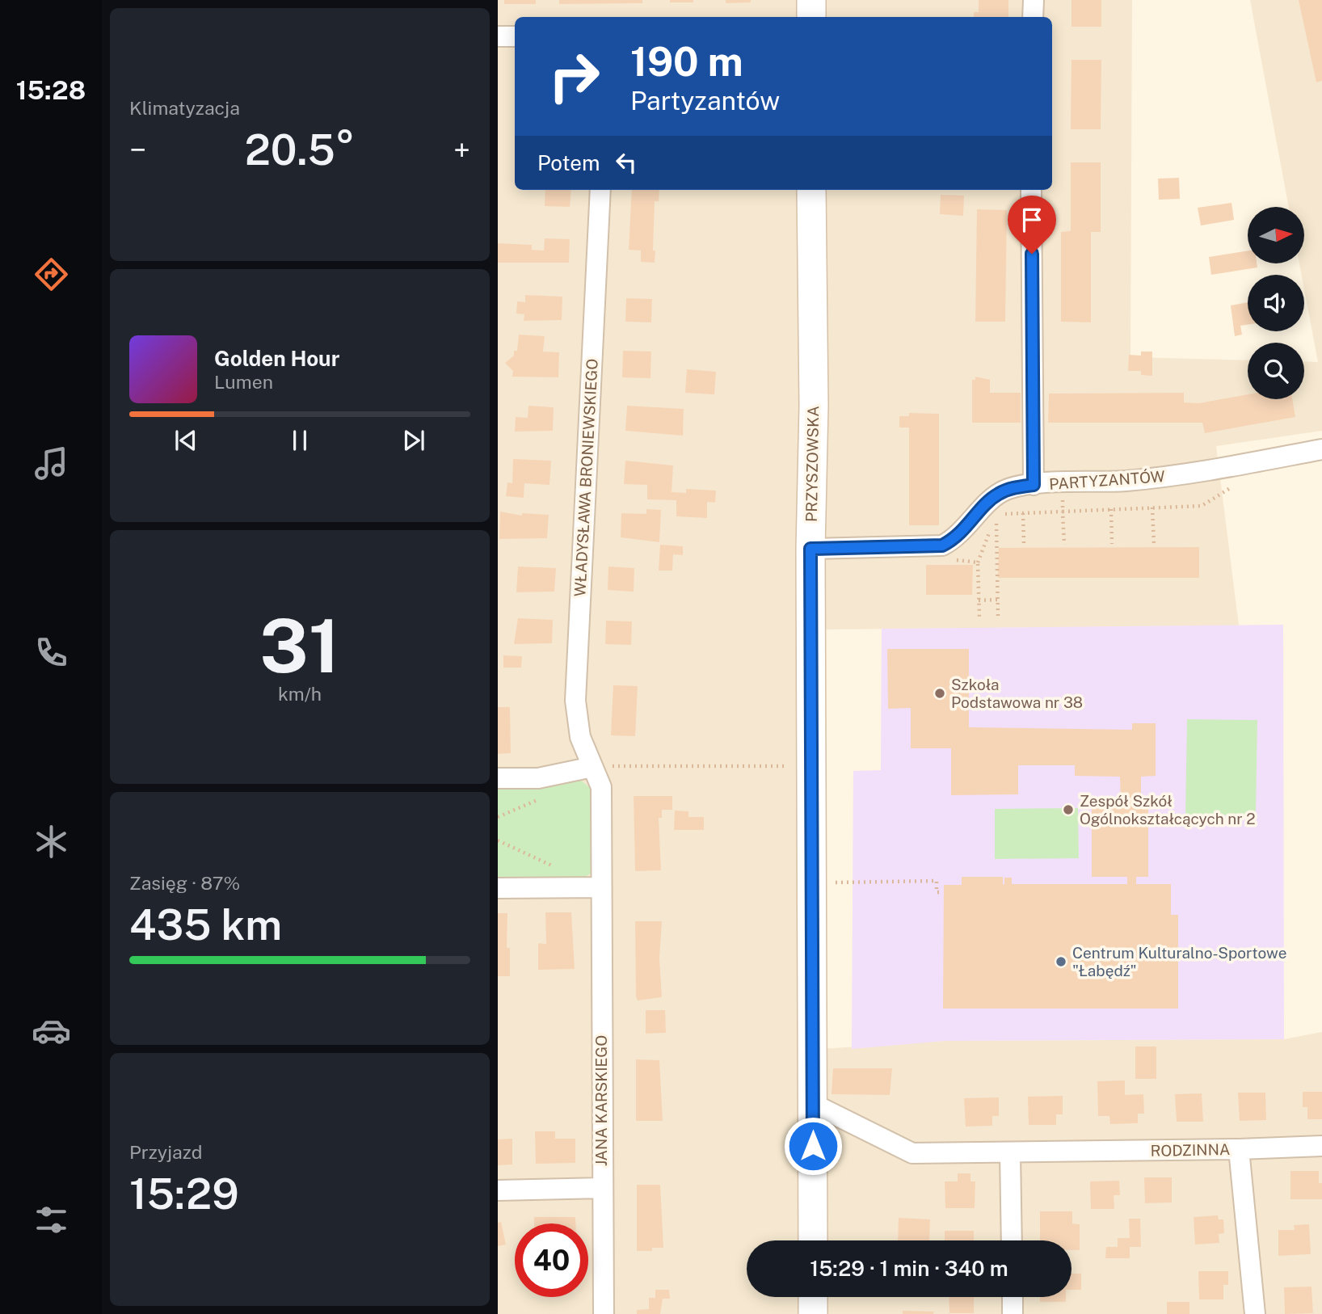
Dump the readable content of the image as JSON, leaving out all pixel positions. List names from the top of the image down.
{
  "streets": {
    "street": [
      "PRZYSZOWSKA",
      "WŁADYSŁAWA BRONIEWSKIEGO",
      "PARTYZANTÓW",
      "JANA KARSKIEGO",
      "RODZINNA"
    ]
  },
  "crossings": [
    ["PRZYSZOWSKA", "PARTYZANTÓW"],
    ["PRZYSZOWSKA", "RODZINNA"],
    ["WŁADYSŁAWA BRONIEWSKIEGO", "JANA KARSKIEGO"]
  ],
  "places": ["Szkoła Podstawowa nr 38", "Zespół Szkół Ogólnokształcących nr 2", "Centrum Kulturalno-Sportowe \"Łabędź\""],
  "north": "right",
  "page": {
    "tabs": "15:28",
    "tile": [
      "Klimatyzacja",
      ["31", "km/h"],
      ["Zasięg · 87%", "435 km"],
      ["Przyjazd", "15:29"]
    ],
    "turn": ["190 m", "Partyzantów"],
    "heat": ["−", "20.5°", "+"],
    "then": "Potem",
    "song": ["Golden Hour", "Lumen"],
    "limit": "40",
    "trip": "15:29 · 1 min · 340 m"
  }
}
